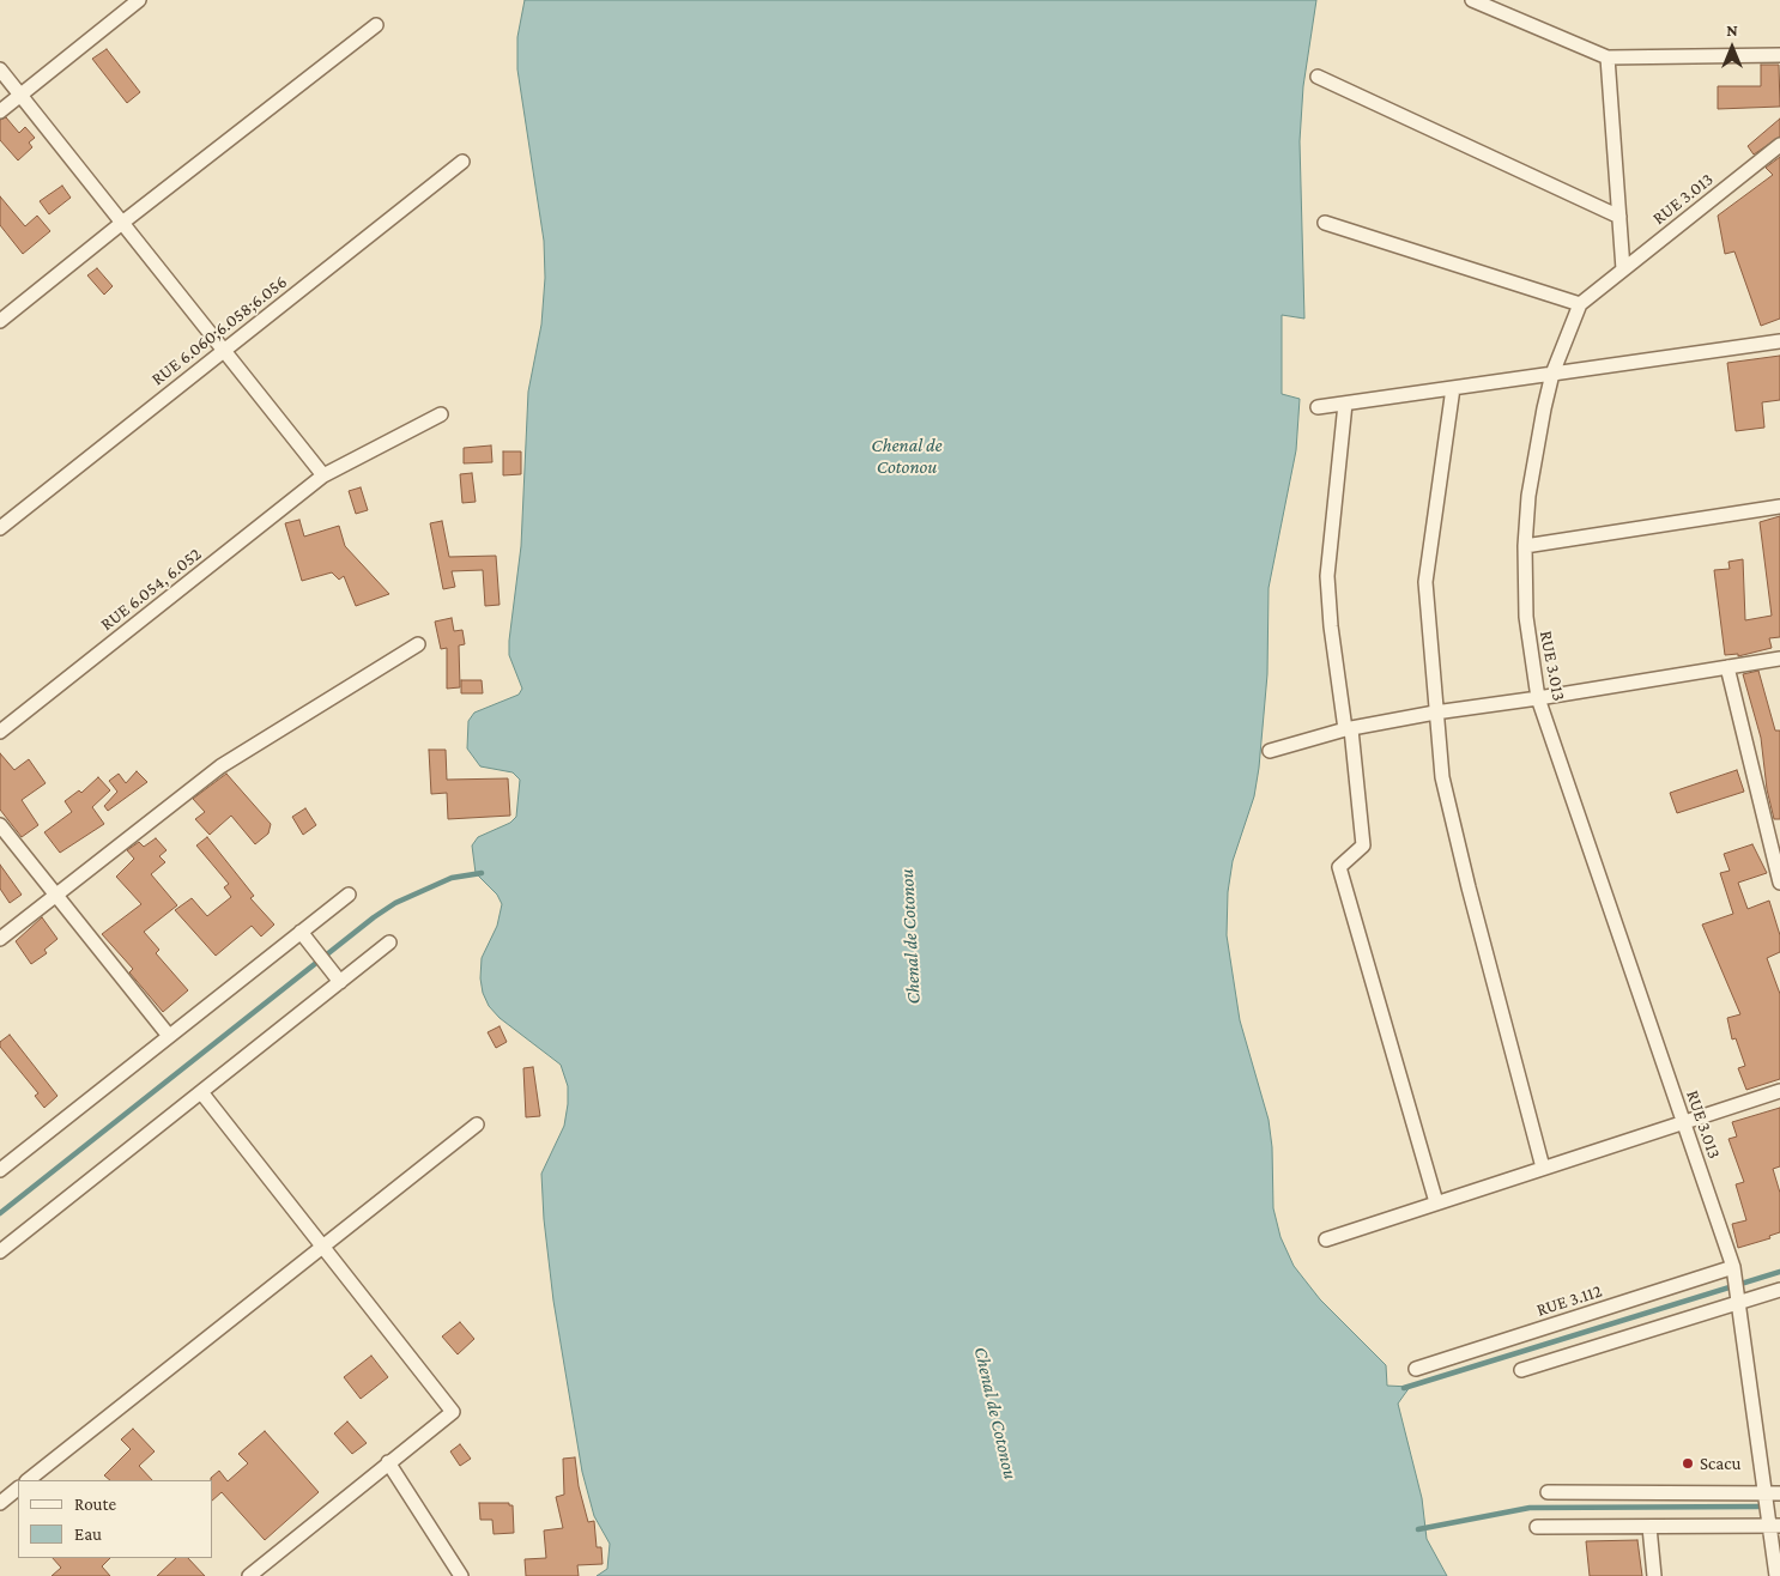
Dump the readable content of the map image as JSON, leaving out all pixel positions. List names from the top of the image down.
{
  "streets": {
    "street": [
      "RUE 3.013",
      "RUE 6.060;6.058;6.056",
      "RUE 6.054, 6.052",
      "RUE 3.112"
    ]
  },
  "crossings": [
    ["RUE 3.013", "RUE 3.112"]
  ],
  "water": ["Chenal de Cotonou"],
  "places": ["Scacu"],
  "legend": ["Route", "Eau"],
  "north": "top"
}
